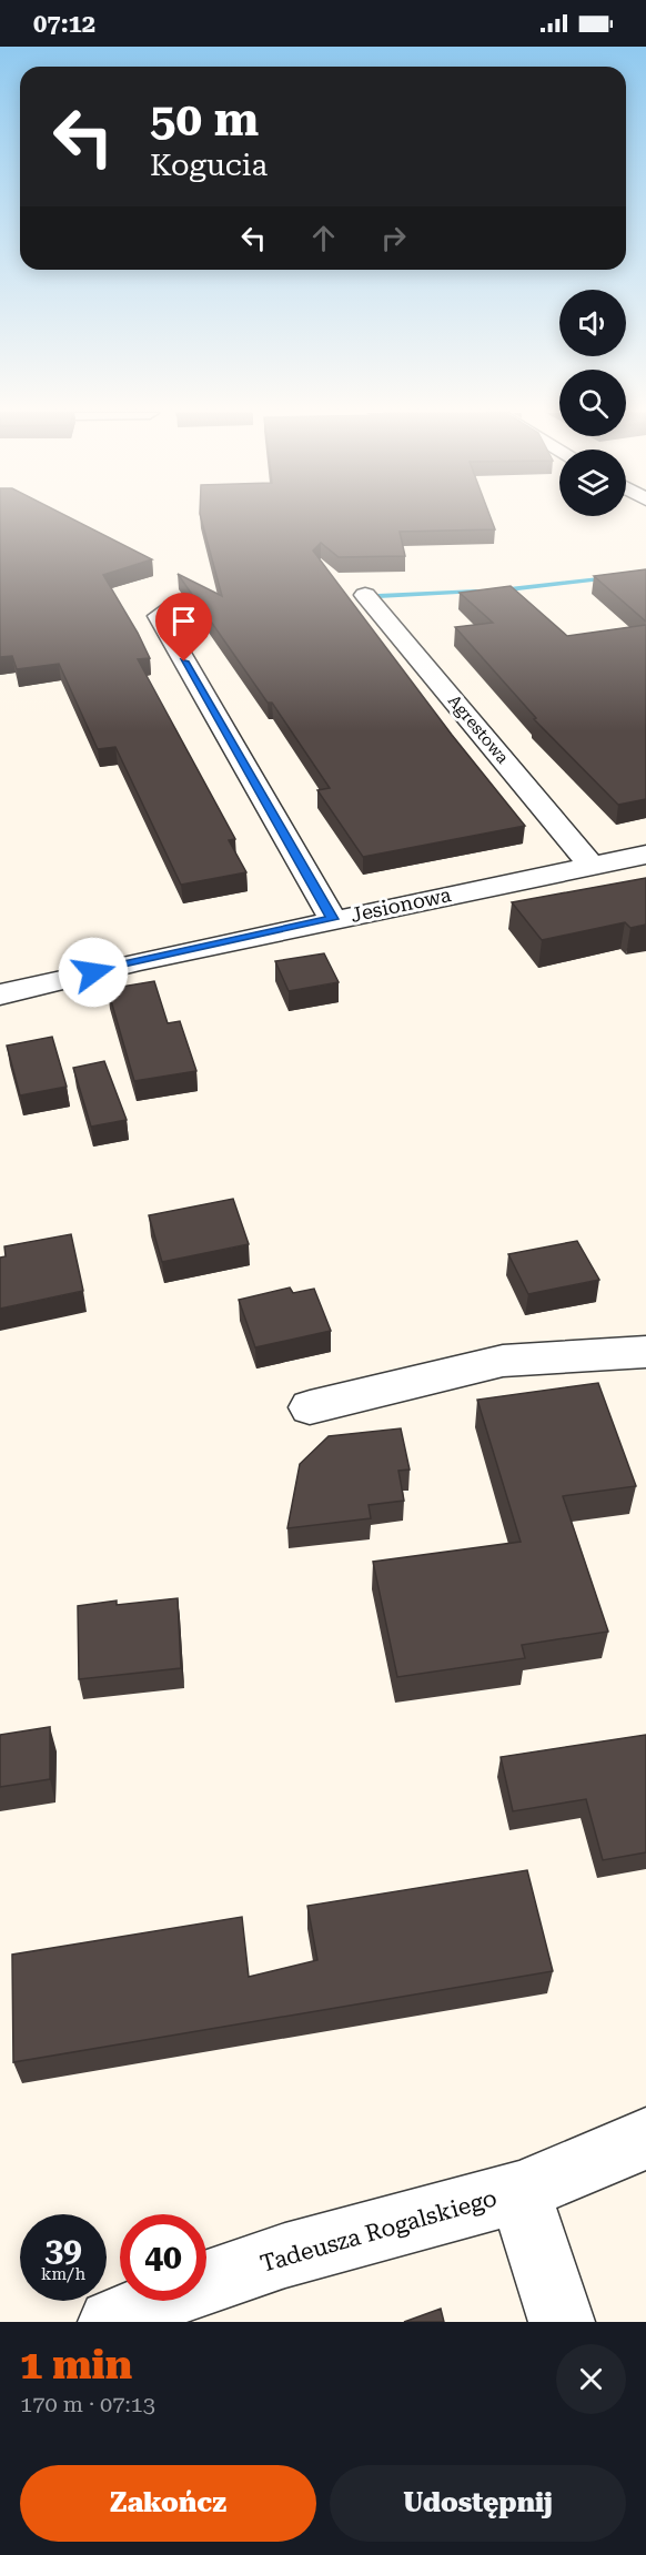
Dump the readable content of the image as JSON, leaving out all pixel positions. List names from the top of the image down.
{
  "streets": {
    "street": ["Agrestowa", "Jesionowa", "Tadeusza Rogalskiego"]
  },
  "crossings": [
    ["Agrestowa", "Jesionowa"]
  ],
  "page": {
    "status": "07:12",
    "turn": ["50 m", "Kogucia"],
    "speed": "39 km/h",
    "limit": "40",
    "heading": ["1 min", "170 m · 07:13"],
    "buttons": ["Zakończ", "Udostępnij"]
  }
}
